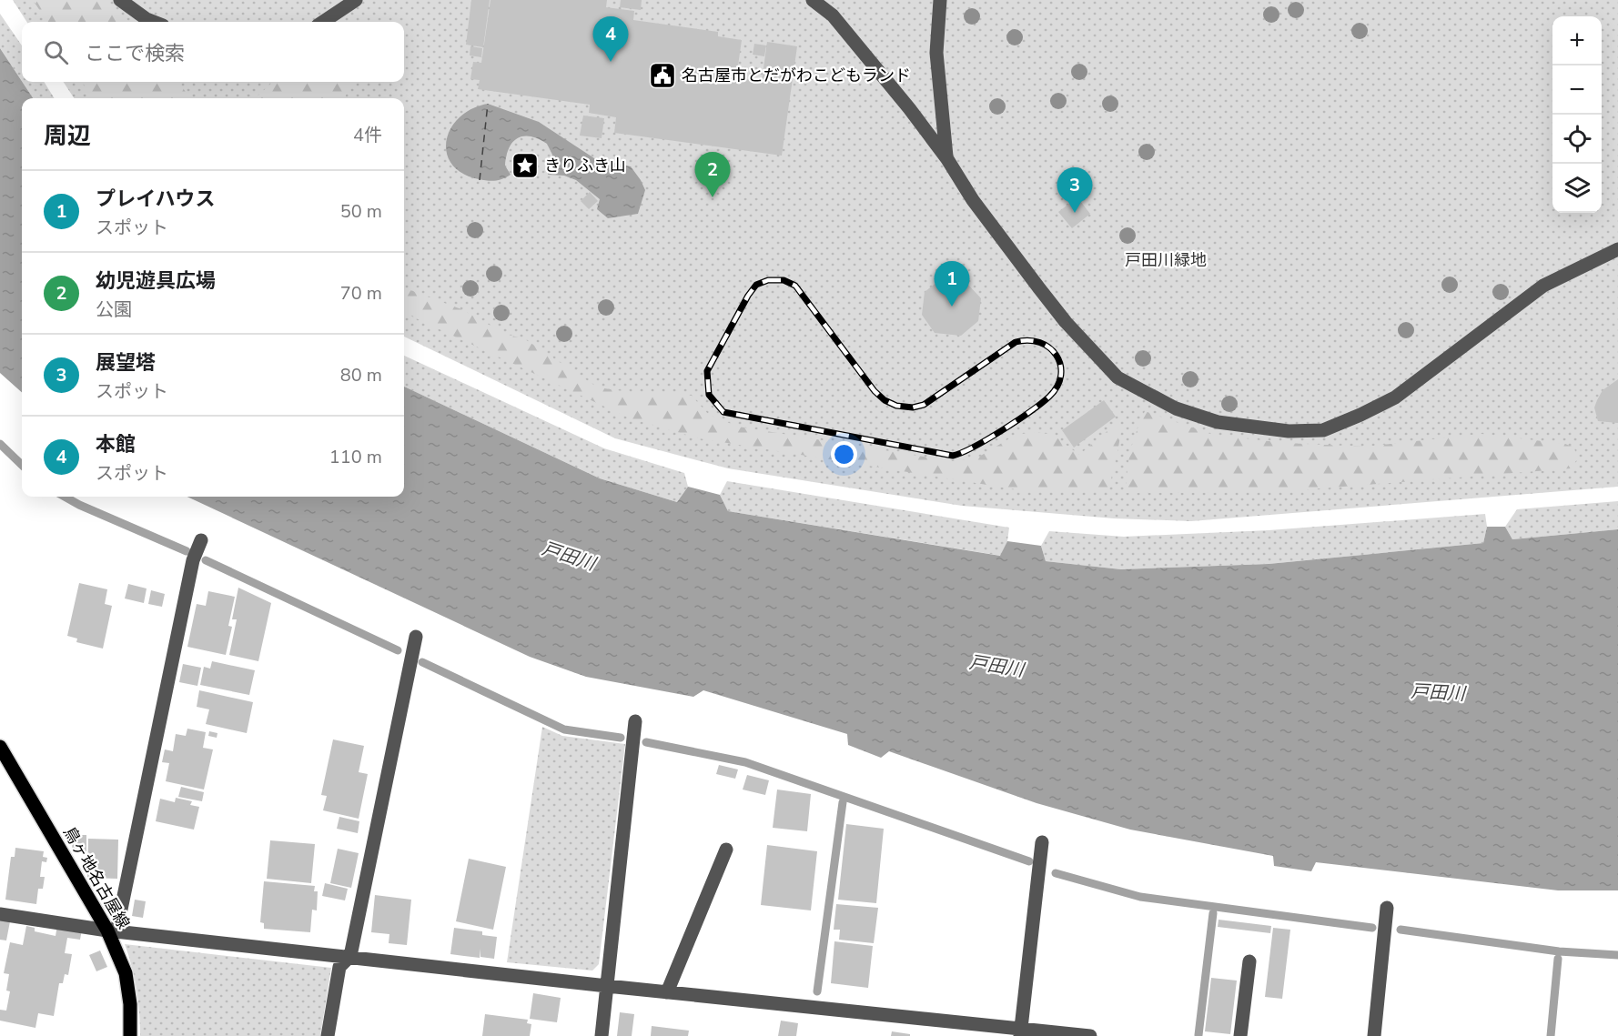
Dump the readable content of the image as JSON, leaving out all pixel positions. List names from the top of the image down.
{
  "streets": {
    "main road": ["鳥ヶ地名古屋線"]
  },
  "water": ["戸田川"],
  "parks": ["戸田川緑地"],
  "places": {
    "public building": ["名古屋市とだがわこどもランド"],
    "place": ["きりふき山"]
  },
  "page": {
    "map_buttons": ["+", "−"],
    "pins": [
      "4",
      "2",
      "3",
      "1"
    ],
    "search": "ここで検索",
    "heading": ["周辺", "4件"],
    "list": [
      {
        "mark": "1",
        "name": "プレイハウス",
        "note": "スポット",
        "value": "50 m"
      },
      {
        "mark": "2",
        "name": "幼児遊具広場",
        "note": "公園",
        "value": "70 m"
      },
      {
        "mark": "3",
        "name": "展望塔",
        "note": "スポット",
        "value": "80 m"
      },
      {
        "mark": "4",
        "name": "本館",
        "note": "スポット",
        "value": "110 m"
      }
    ]
  }
}
